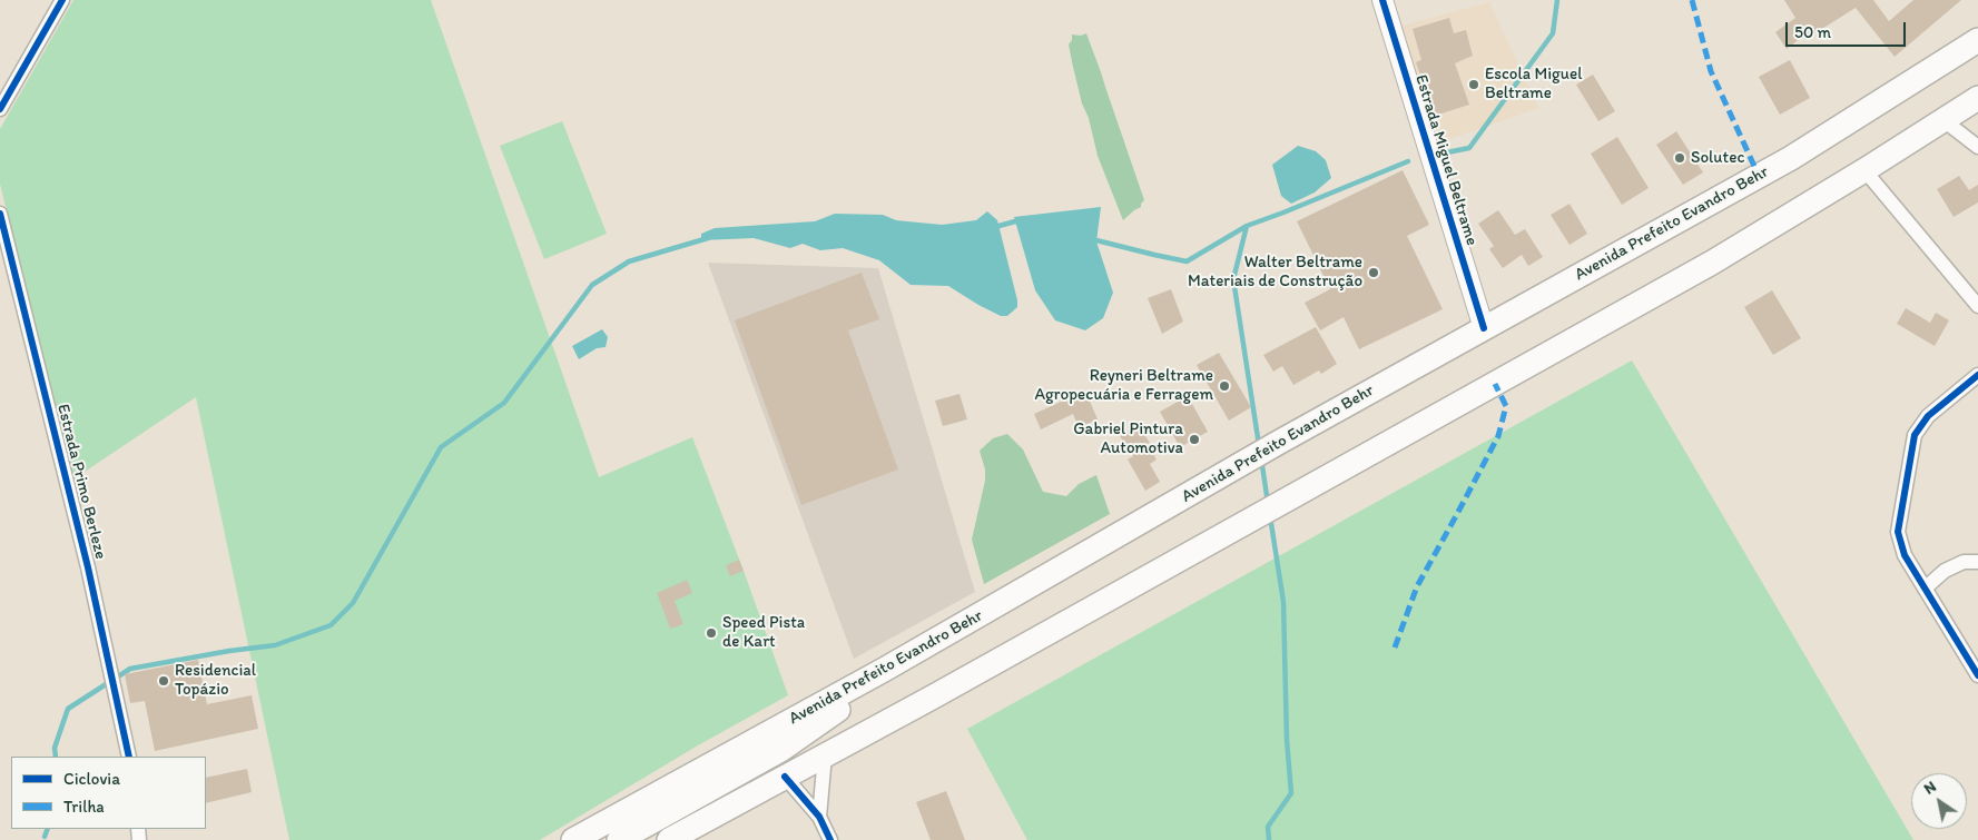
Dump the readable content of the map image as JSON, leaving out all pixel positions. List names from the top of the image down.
{
  "streets": {
    "highway": ["Avenida Prefeito Evandro Behr"],
    "street": ["Estrada Miguel Beltrame", "Estrada Primo Berleze"]
  },
  "crossings": [
    ["Estrada Miguel Beltrame", "Avenida Prefeito Evandro Behr"]
  ],
  "places": [
    "Escola Miguel Beltrame",
    "Solutec",
    "Walter Beltrame Materiais de Construção",
    "Reyneri Beltrame Agropecuária e Ferragem",
    "Gabriel Pintura Automotiva",
    "Speed Pista de Kart",
    "Residencial Topázio"
  ],
  "legend": ["Ciclovia", "Trilha"],
  "scale_bar": "50 m",
  "north": "top left"
}
